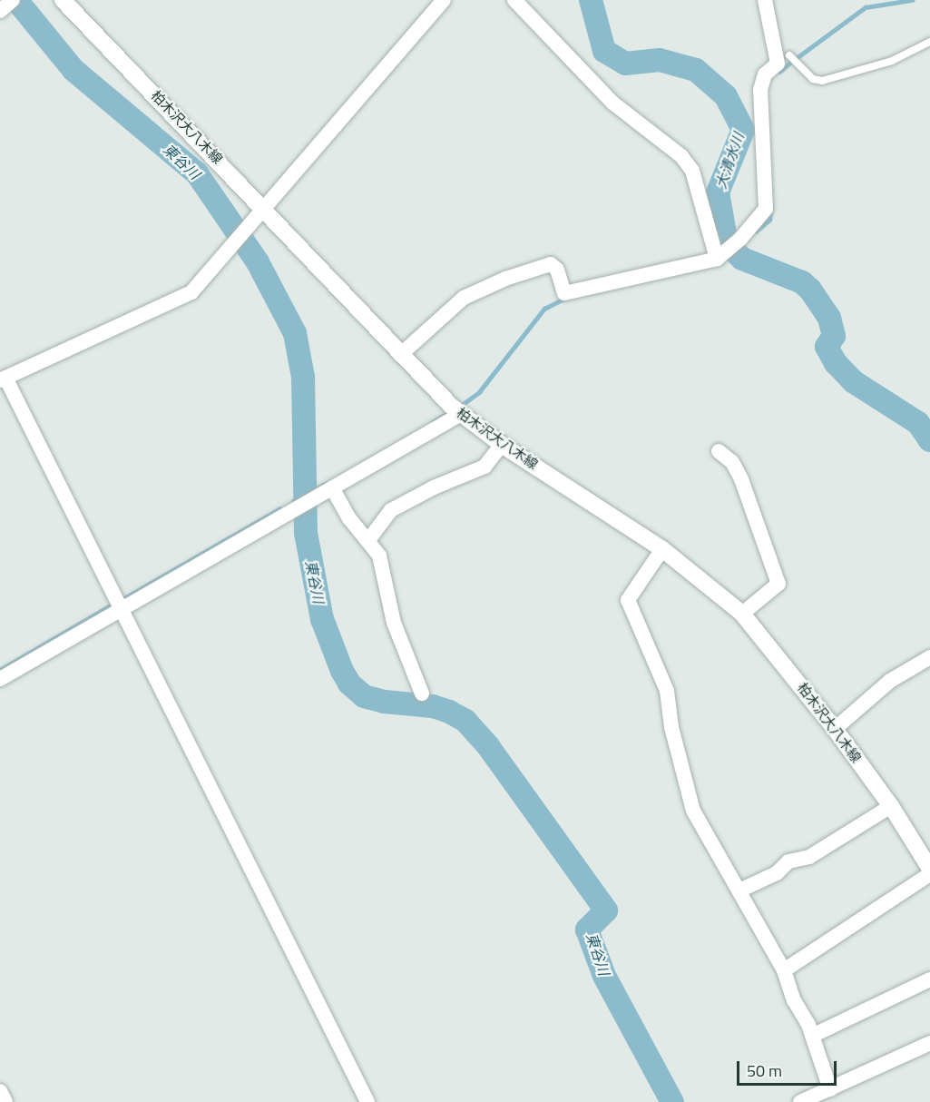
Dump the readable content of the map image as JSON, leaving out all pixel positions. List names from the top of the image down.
{
  "streets": {
    "main road": ["柏木沢大八木線"]
  },
  "water": ["大清水川", "東谷川"],
  "scale_bar": "50 m"
}
